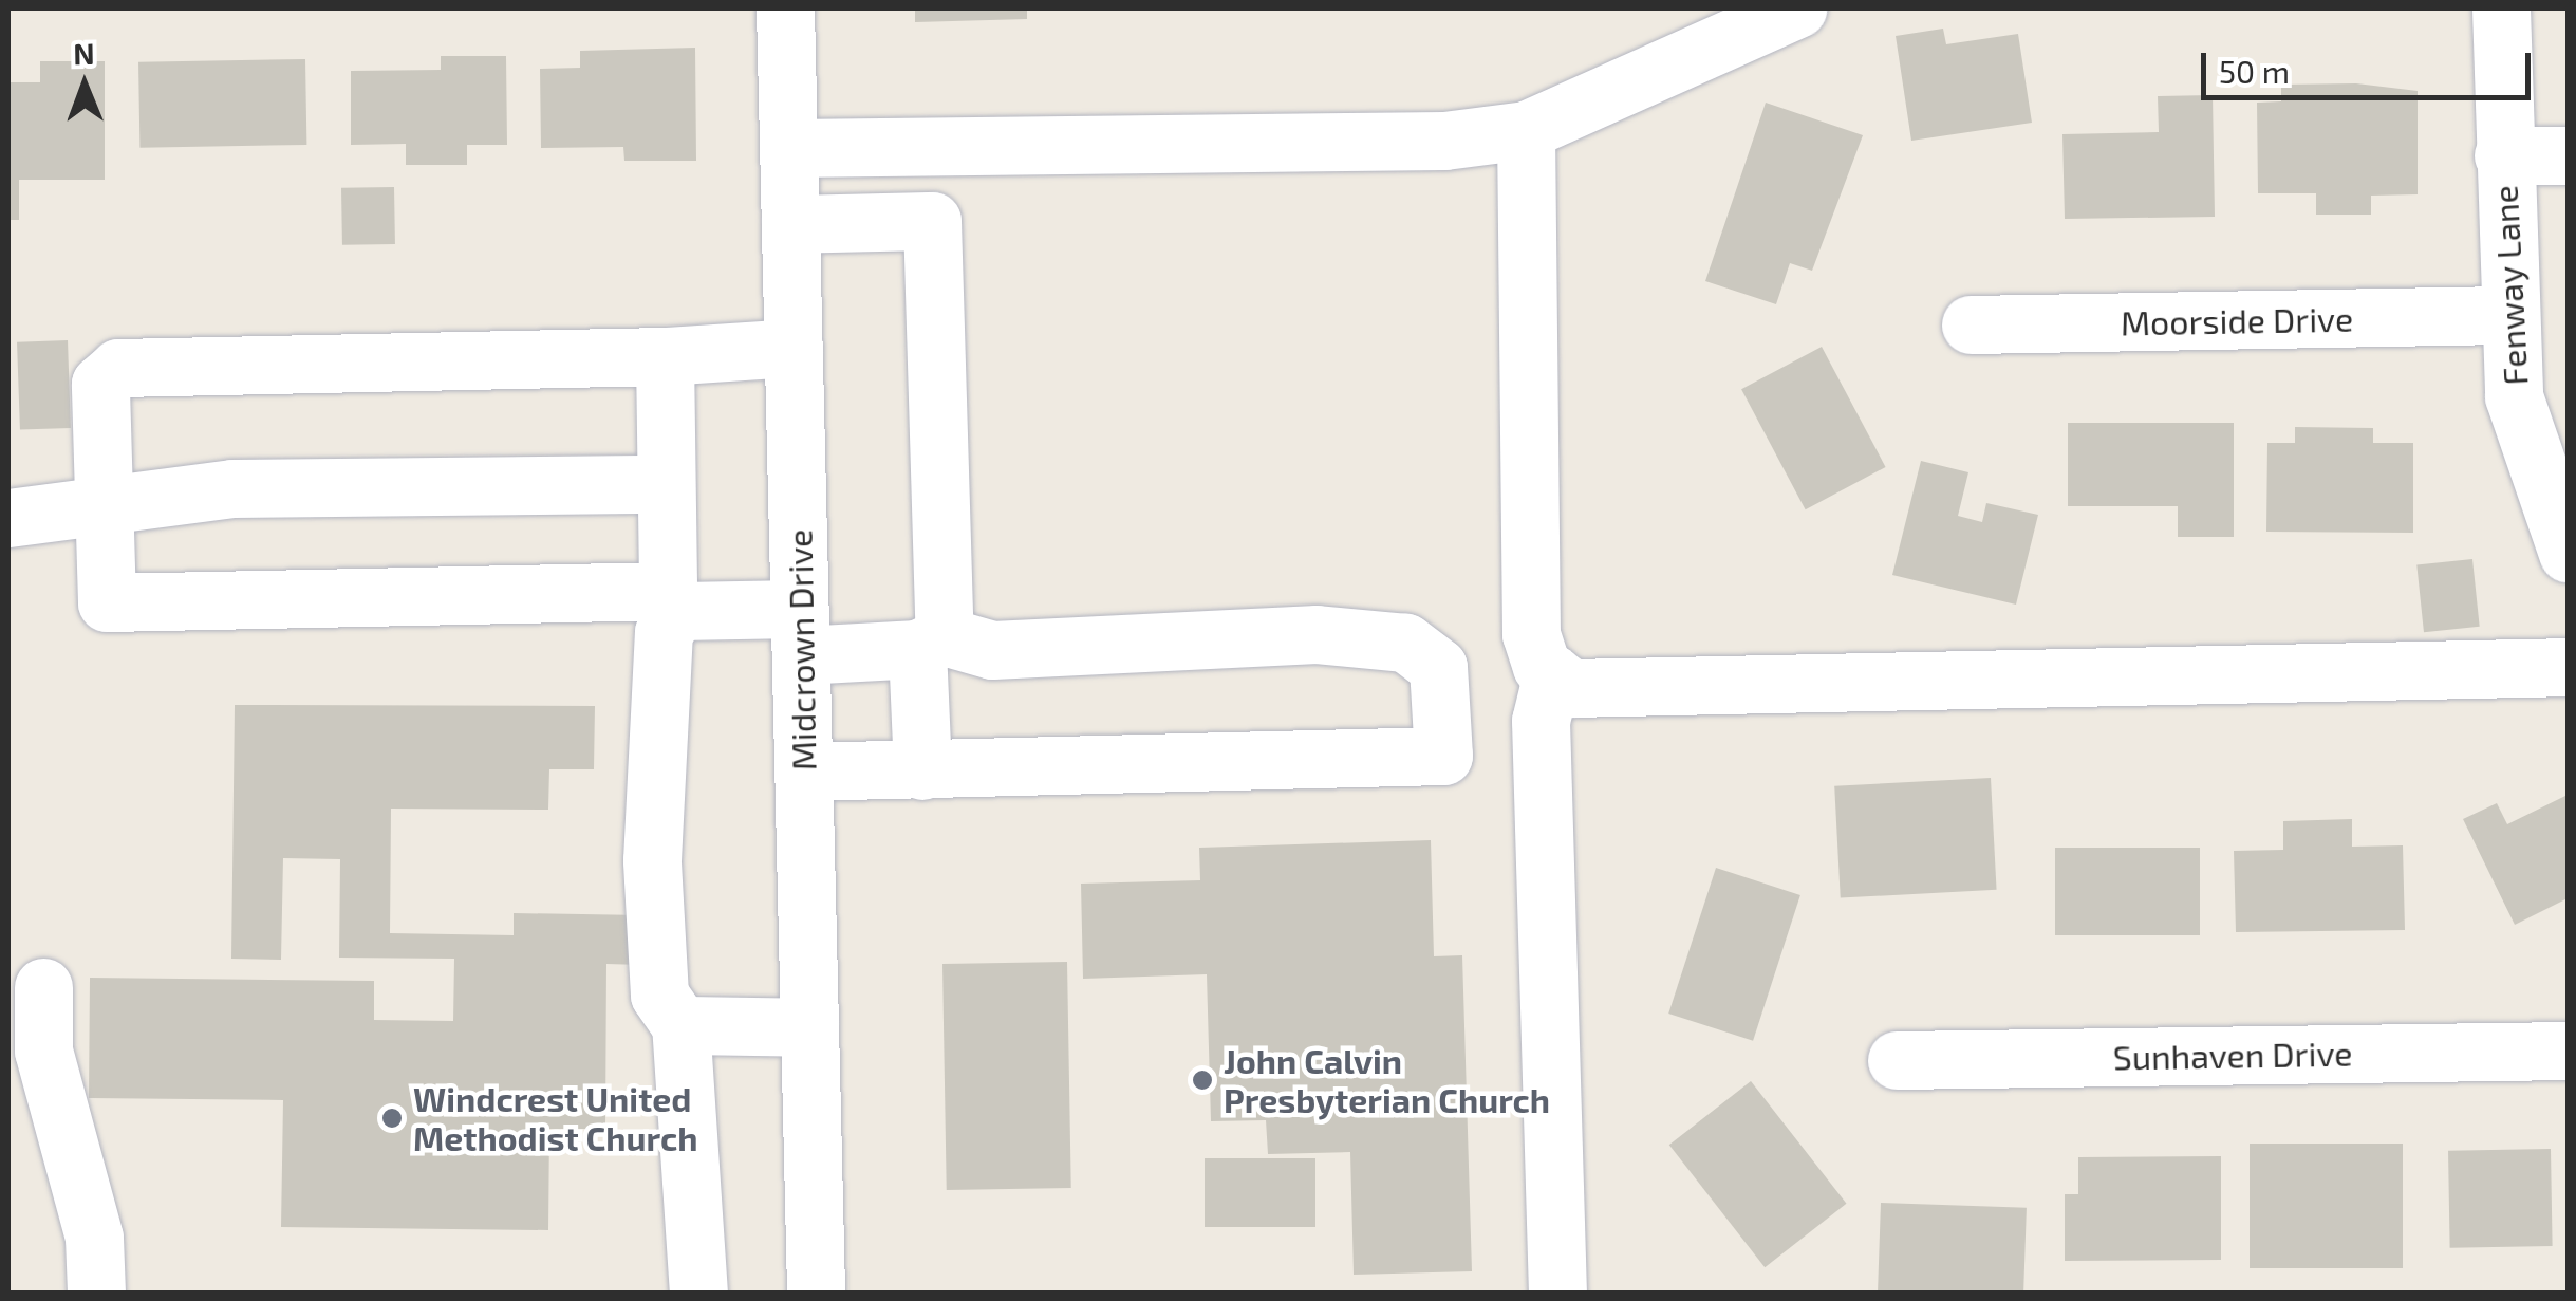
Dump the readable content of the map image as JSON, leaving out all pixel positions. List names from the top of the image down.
{
  "streets": {
    "street": [
      "Fenway Lane",
      "Moorside Drive",
      "Midcrown Drive",
      "Sunhaven Drive"
    ]
  },
  "crossings": [
    ["Fenway Lane", "Moorside Drive"]
  ],
  "places": ["John Calvin Presbyterian Church", "Windcrest United Methodist Church"],
  "scale_bar": "50 m",
  "north": "top"
}
